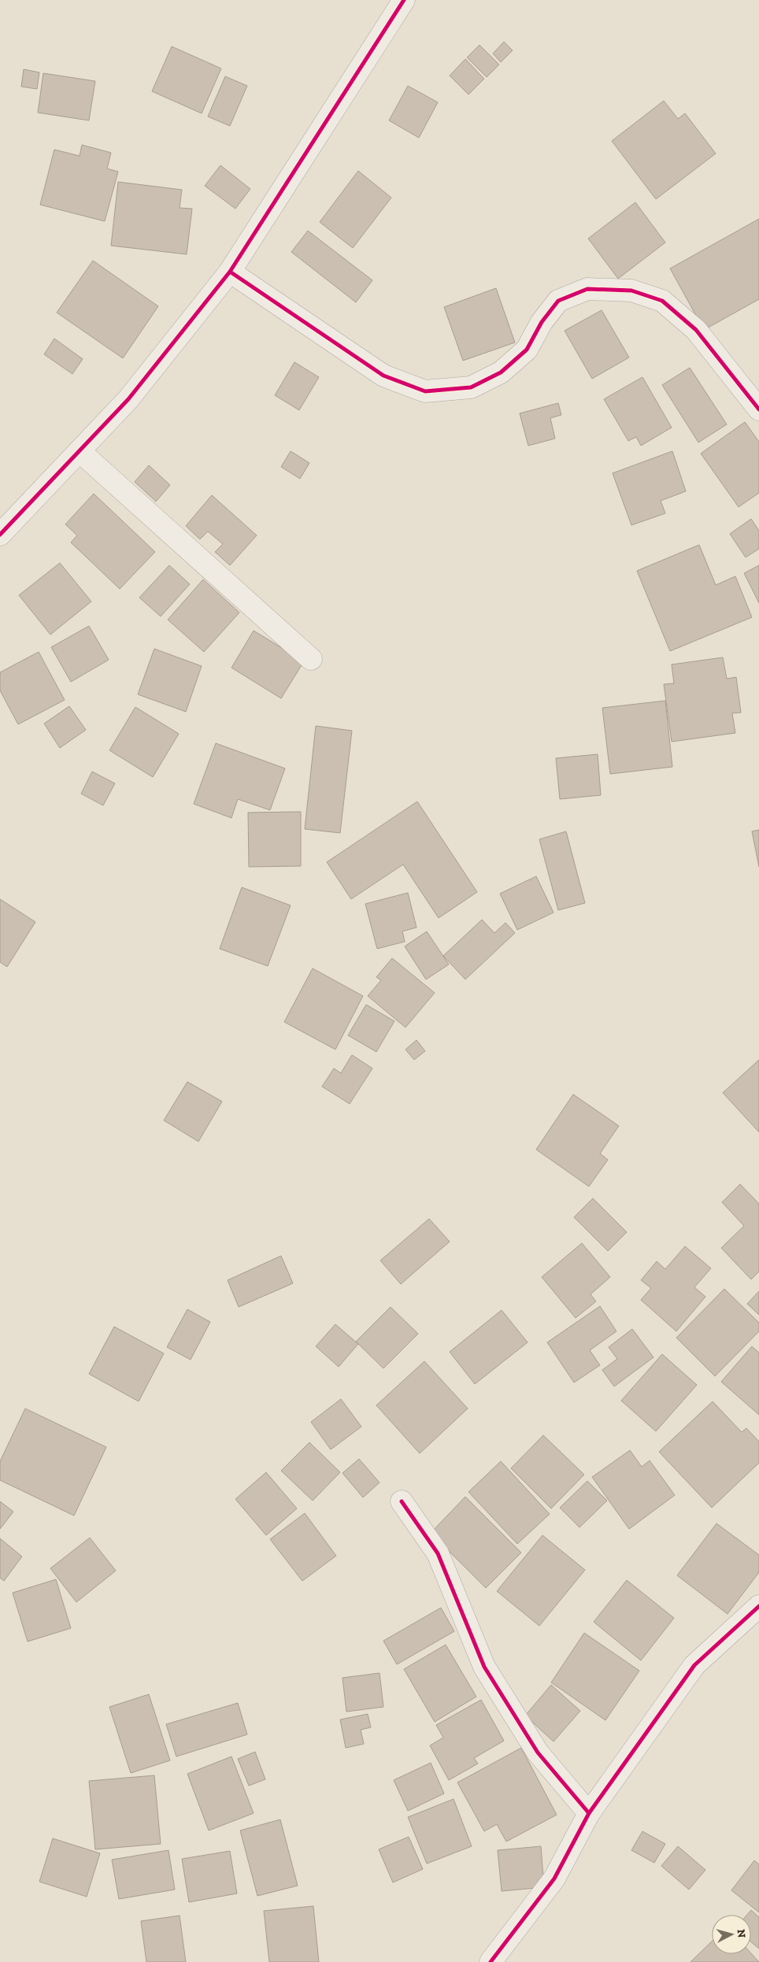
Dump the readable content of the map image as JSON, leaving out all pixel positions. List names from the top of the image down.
{
  "north": "right"
}
